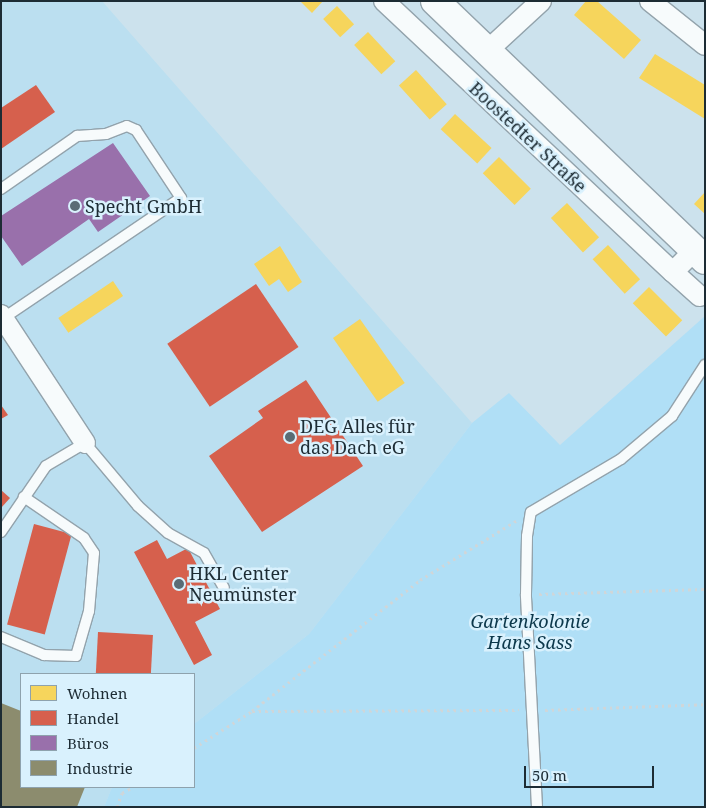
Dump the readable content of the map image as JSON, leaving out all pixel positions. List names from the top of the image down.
{
  "streets": {
    "street": ["Boostedter Straße"]
  },
  "parks": ["Gartenkolonie Hans Sass"],
  "places": ["Specht GmbH", "DEG Alles für das Dach eG", "HKL Center Neumünster"],
  "legend": [
    "Wohnen",
    "Handel",
    "Büros",
    "Industrie"
  ],
  "scale_bar": "50 m"
}
